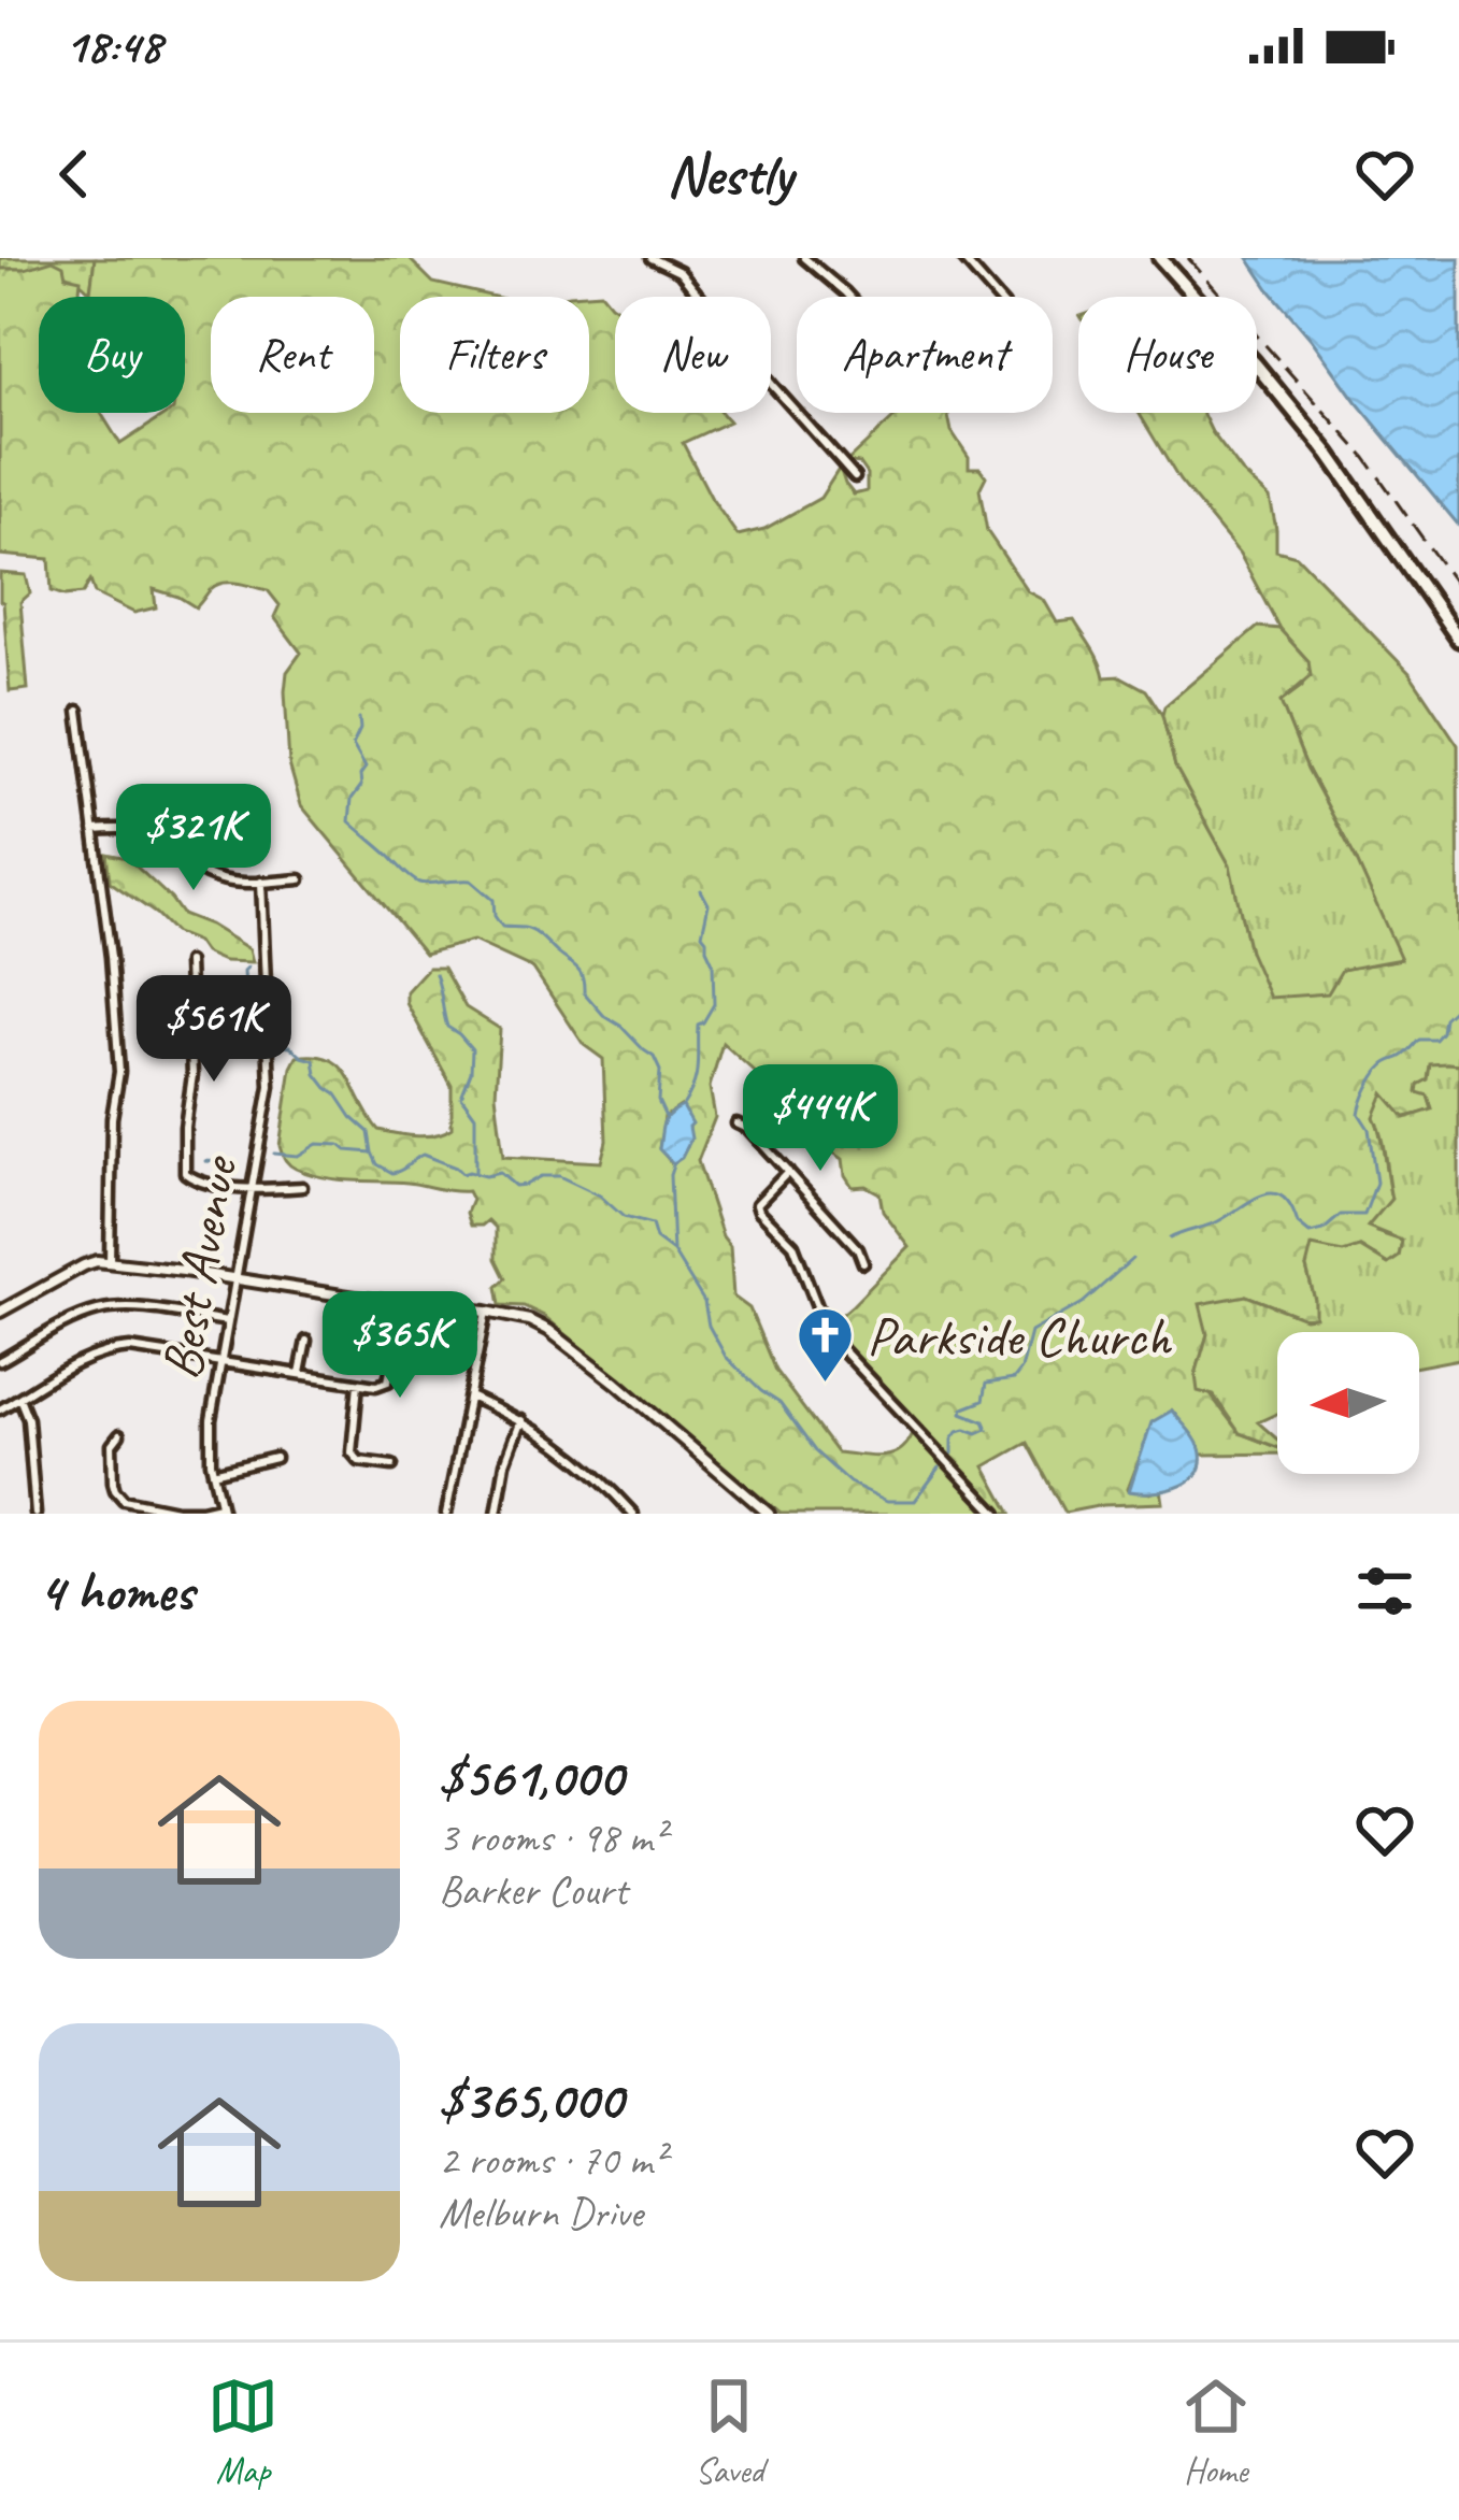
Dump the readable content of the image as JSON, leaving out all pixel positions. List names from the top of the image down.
{
  "streets": {
    "street": ["Best Avenue"]
  },
  "places": {
    "church": ["Parkside Church"]
  },
  "north": "left",
  "page": {
    "status": "18:48",
    "header": "Nestly",
    "chip": [
      "Buy",
      "Rent",
      "Filters",
      "New",
      "Apartment",
      "House"
    ],
    "price": [
      "$321K",
      "$561K",
      "$444K",
      "$365K"
    ],
    "heading": "4 homes",
    "list": [
      {
        "name": "$561,000",
        "note": "3 rooms · 98 m² · Barker Court"
      },
      {
        "name": "$365,000",
        "note": "2 rooms · 70 m² · Melburn Drive"
      }
    ],
    "tabs": ["Map", "Saved", "Home"]
  }
}
